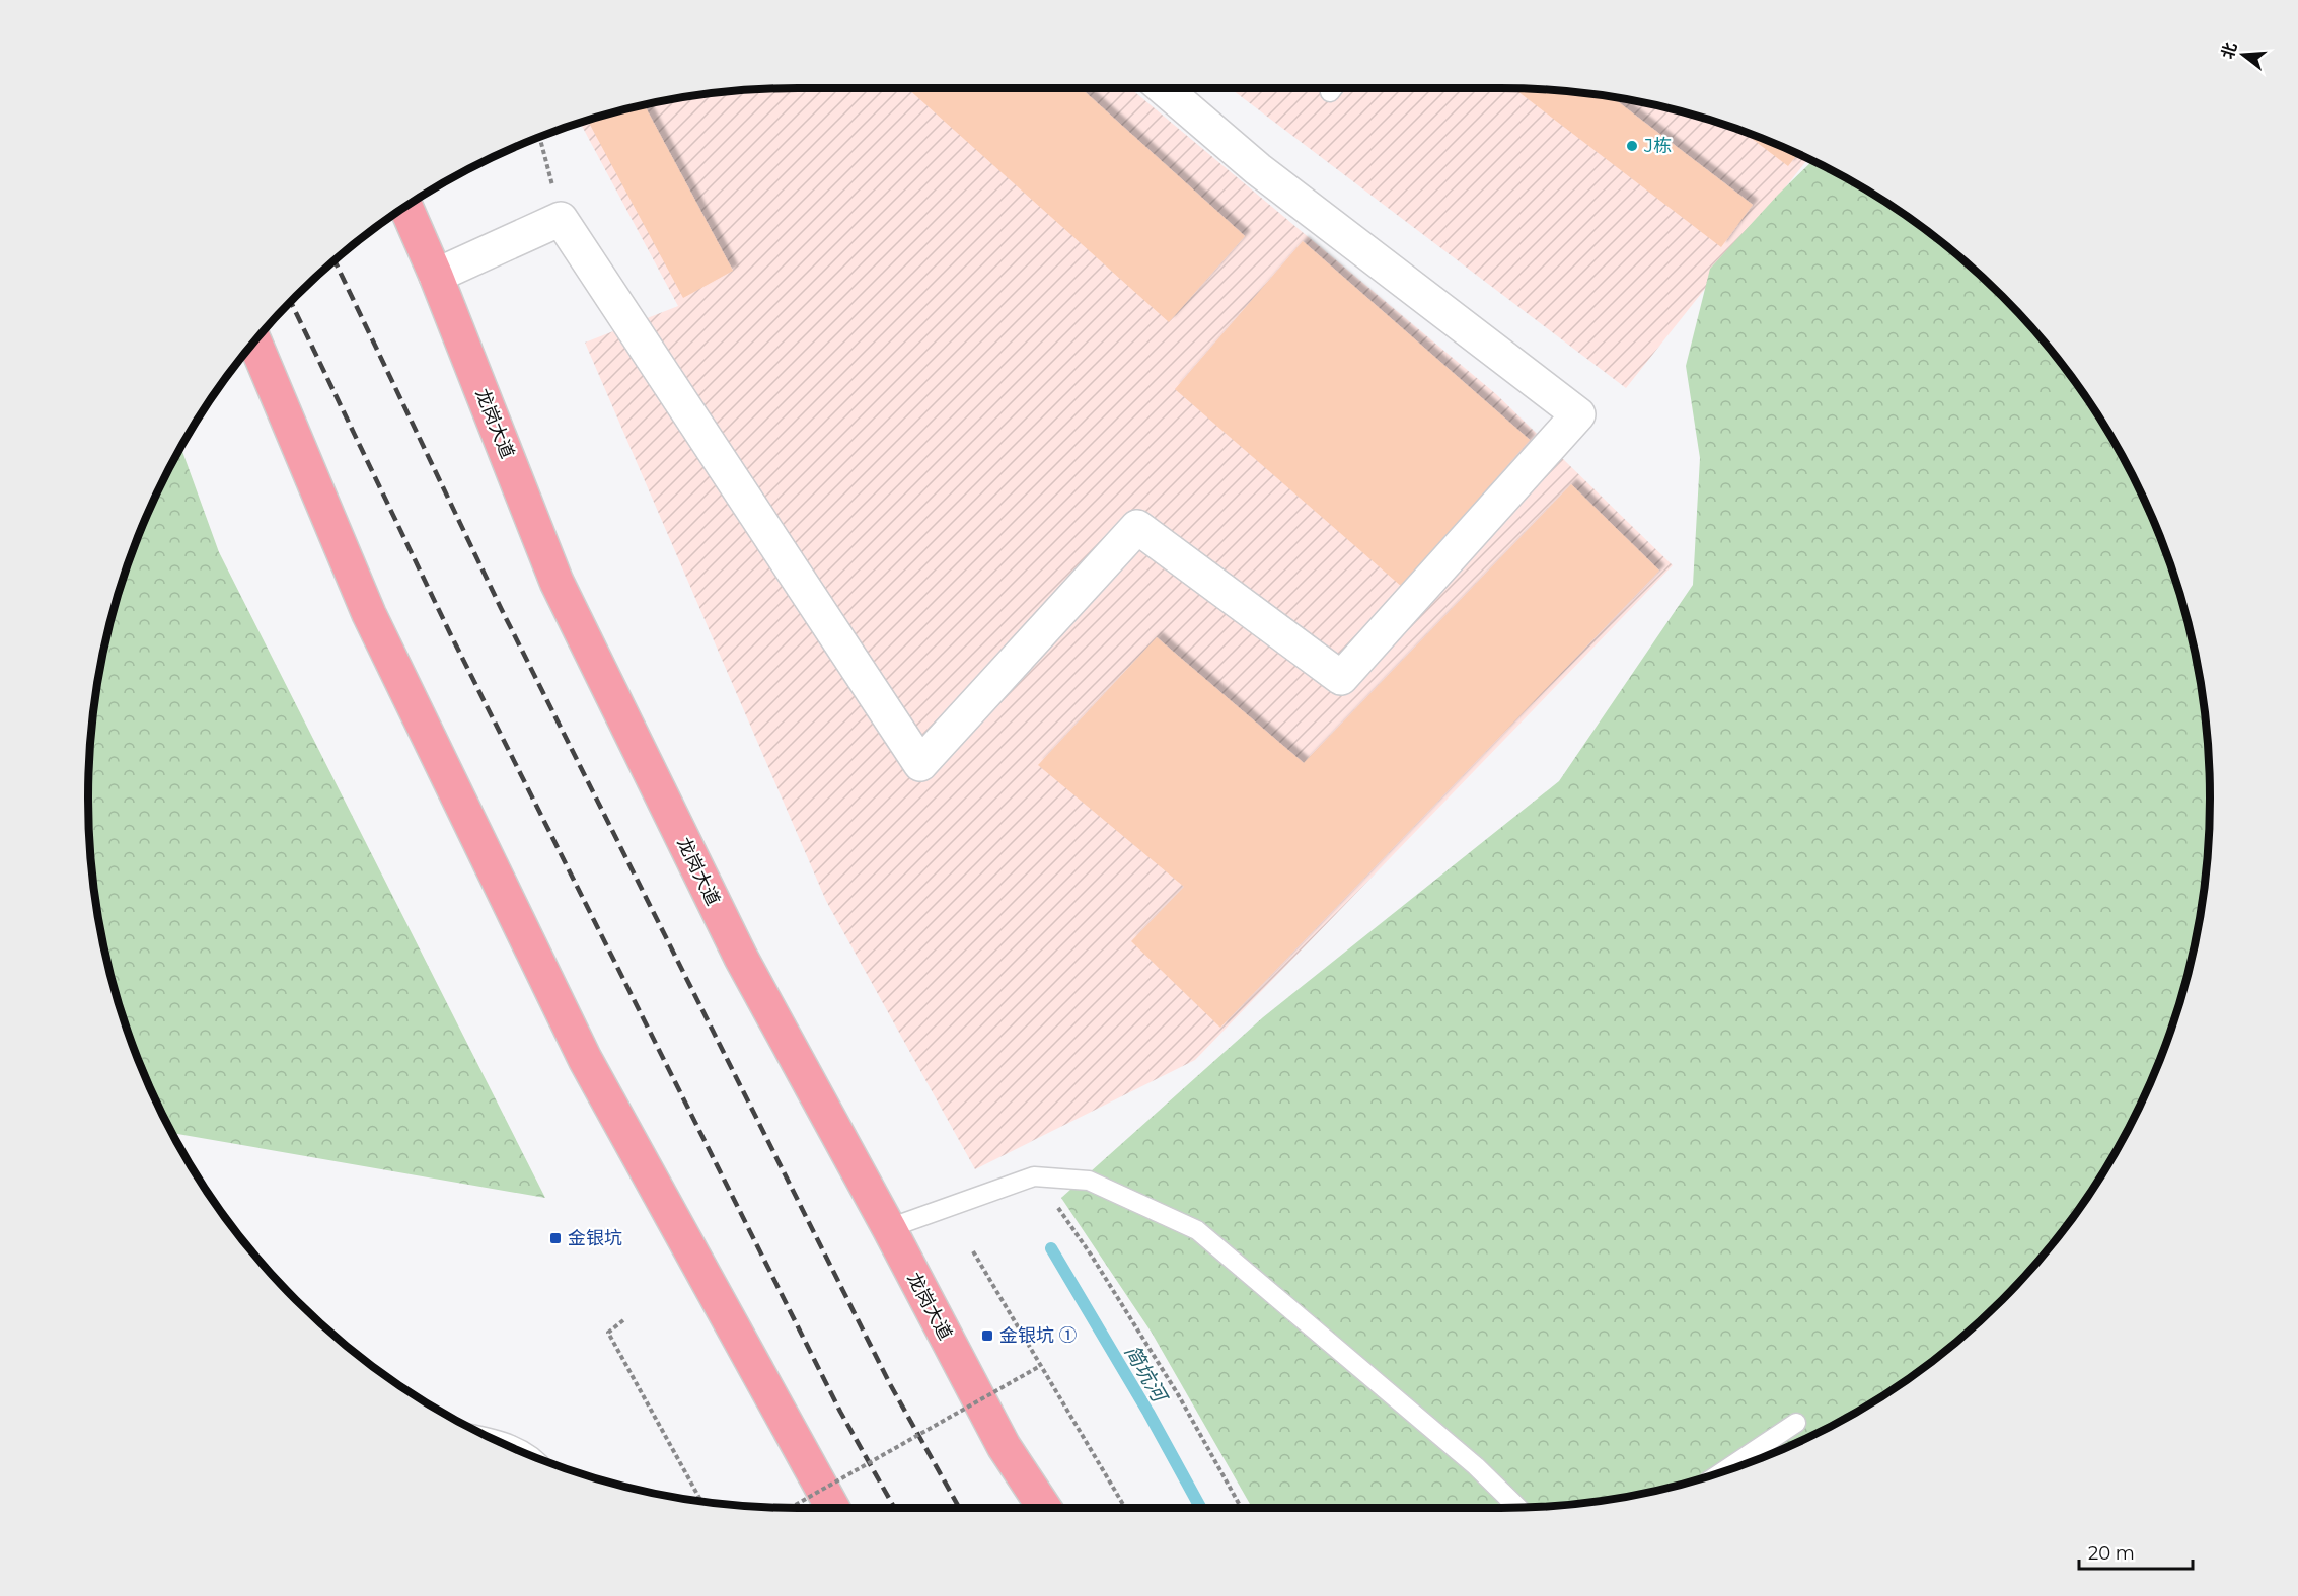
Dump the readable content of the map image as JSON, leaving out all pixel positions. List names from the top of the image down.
{
  "streets": {
    "highway": ["龙岗大道"]
  },
  "water": ["简坑河"],
  "places": {
    "other": ["J栋"],
    "transit": ["金银坑", "金银坑 ①"]
  },
  "scale_bar": "20 m",
  "north": "left"
}
